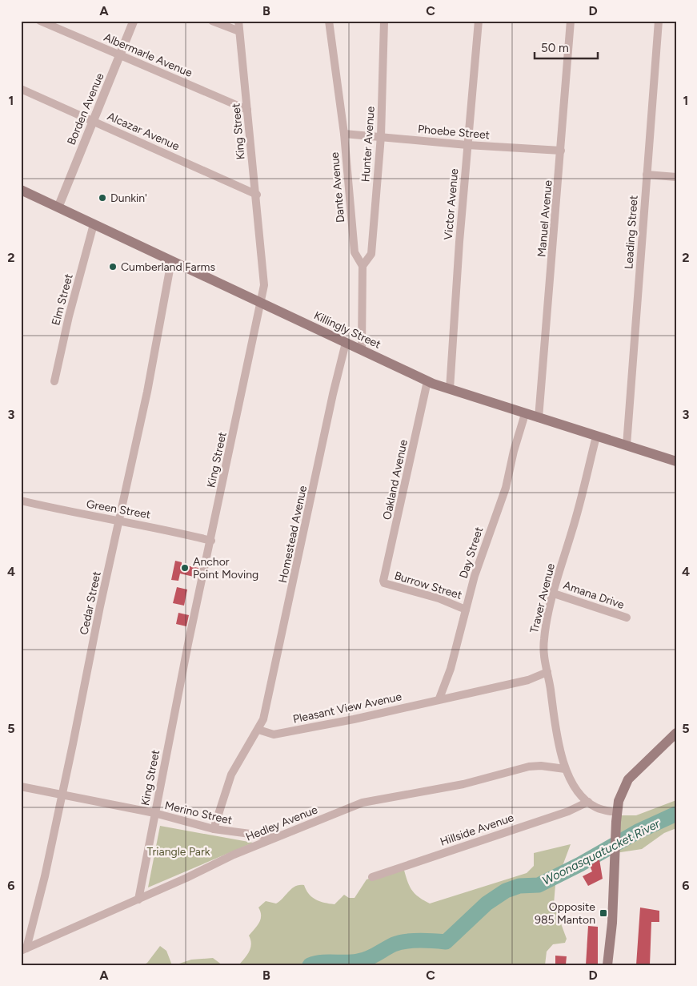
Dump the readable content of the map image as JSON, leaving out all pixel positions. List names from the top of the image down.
{
  "streets": {
    "main road": ["Killingly Street"],
    "street": [
      "Albermarle Avenue",
      "Borden Avenue",
      "Alcazar Avenue",
      "King Street",
      "Phoebe Street",
      "Hunter Avenue",
      "Dante Avenue",
      "Victor Avenue",
      "Manuel Avenue",
      "Leading Street",
      "Elm Street",
      "Oakland Avenue",
      "Green Street",
      "Homestead Avenue",
      "Day Street",
      "Burrow Street",
      "Amana Drive",
      "Traver Avenue",
      "Cedar Street",
      "Pleasant View Avenue",
      "Merino Street",
      "Hedley Avenue",
      "Hillside Avenue"
    ]
  },
  "crossings": [
    ["Albermarle Avenue", "Borden Avenue"],
    ["Albermarle Avenue", "King Street"],
    ["Borden Avenue", "Alcazar Avenue"],
    ["Borden Avenue", "Killingly Street"],
    ["Alcazar Avenue", "King Street"],
    ["King Street", "Killingly Street"],
    ["King Street", "Green Street"],
    ["King Street", "Merino Street"],
    ["King Street", "Hedley Avenue"],
    ["Phoebe Street", "Hunter Avenue"],
    ["Phoebe Street", "Dante Avenue"],
    ["Phoebe Street", "Victor Avenue"],
    ["Phoebe Street", "Manuel Avenue"],
    ["Hunter Avenue", "Dante Avenue"],
    ["Dante Avenue", "Killingly Street"],
    ["Victor Avenue", "Killingly Street"],
    ["Manuel Avenue", "Killingly Street"],
    ["Leading Street", "Killingly Street"],
    ["Elm Street", "Killingly Street"],
    ["Killingly Street", "Oakland Avenue"],
    ["Killingly Street", "Homestead Avenue"],
    ["Killingly Street", "Day Street"],
    ["Killingly Street", "Traver Avenue"],
    ["Killingly Street", "Cedar Street"],
    ["Oakland Avenue", "Burrow Street"],
    ["Green Street", "Cedar Street"],
    ["Homestead Avenue", "Pleasant View Avenue"],
    ["Day Street", "Burrow Street"],
    ["Day Street", "Pleasant View Avenue"],
    ["Amana Drive", "Traver Avenue"],
    ["Traver Avenue", "Pleasant View Avenue"],
    ["Traver Avenue", "Hedley Avenue"],
    ["Traver Avenue", "Hillside Avenue"],
    ["Cedar Street", "Merino Street"],
    ["Cedar Street", "Hedley Avenue"],
    ["Merino Street", "Hedley Avenue"]
  ],
  "water": ["Woonasquatucket River"],
  "parks": ["Triangle Park"],
  "places": {
    "other": ["Dunkin'", "Cumberland Farms", "Anchor Point Moving"],
    "transit": ["Opposite 985 Manton"]
  },
  "scale_bar": "50 m",
  "grid": {
    "columns": [
      "A",
      "B",
      "C",
      "D"
    ],
    "rows": [
      "1",
      "2",
      "3",
      "4",
      "5",
      "6"
    ]
  }
}
